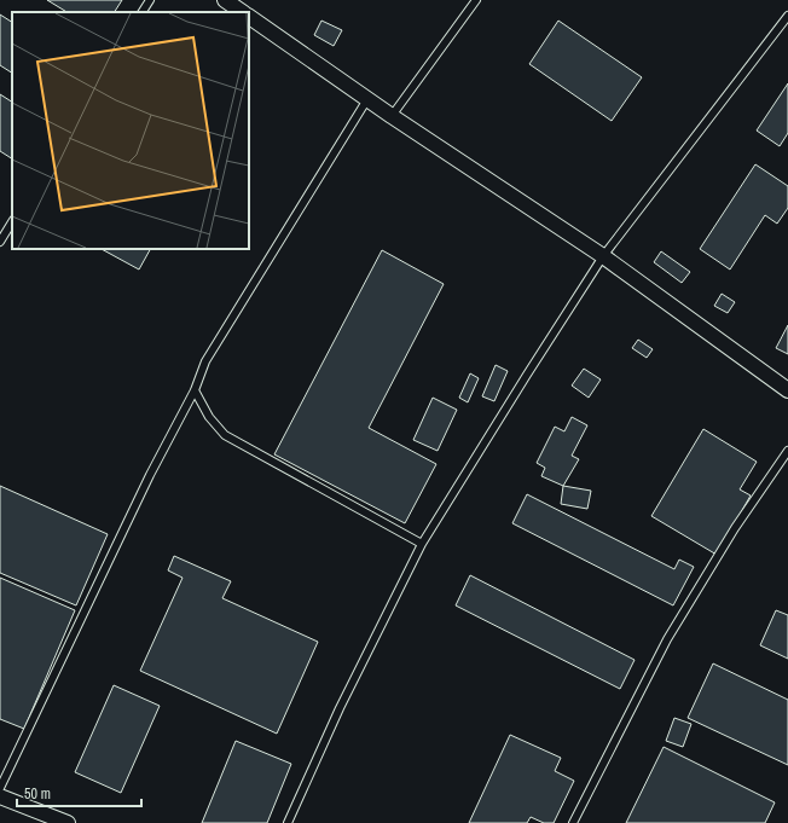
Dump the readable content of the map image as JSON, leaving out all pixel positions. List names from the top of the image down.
{
  "scale_bar": "50 m"
}
